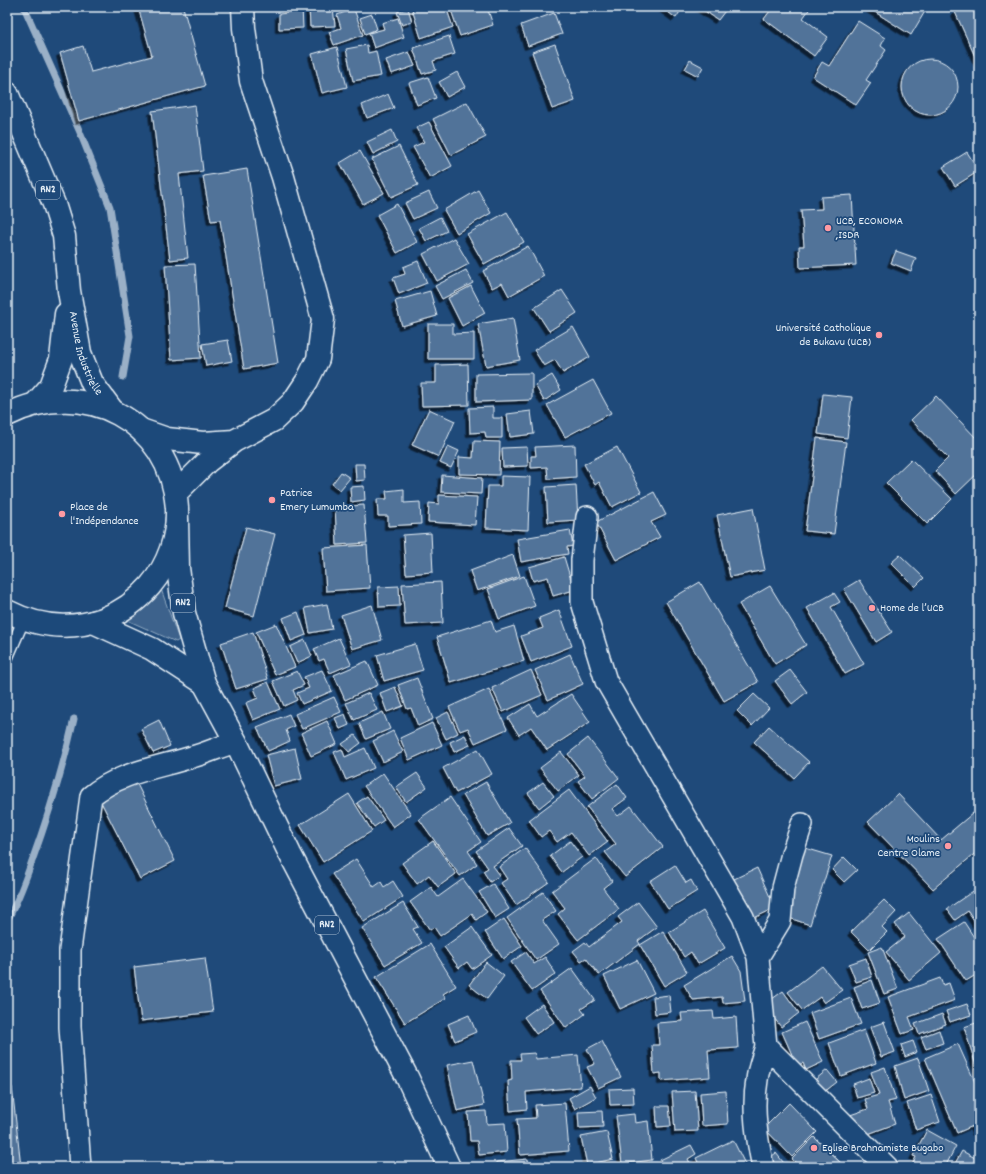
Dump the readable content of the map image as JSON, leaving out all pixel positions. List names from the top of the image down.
{
  "streets": {
    "main road": ["RN2", "Avenue Industrielle"]
  },
  "places": [
    "UCB, ECONOMA ,ISDR",
    "Université Catholique de Bukavu (UCB)",
    "Patrice Emery Lumumba",
    "Place de l'Indépendance",
    "Home de l’UCB",
    "Moulins Centre Olame",
    "Eglise Brahnamiste Bugabo"
  ]
}
